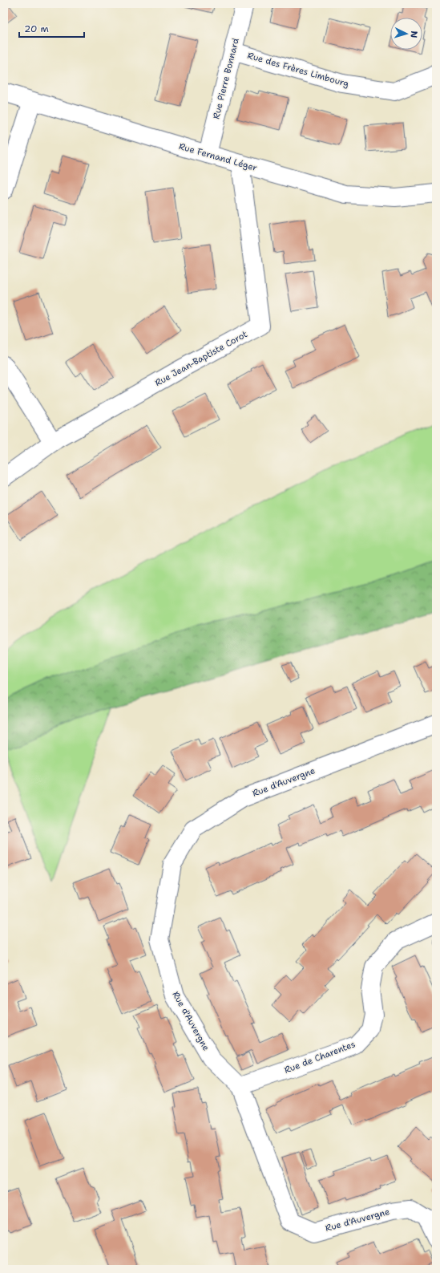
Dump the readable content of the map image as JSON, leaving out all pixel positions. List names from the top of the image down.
{
  "streets": {
    "street": [
      "Rue des Frères Limbourg",
      "Rue Pierre Bonnard",
      "Rue Fernand Léger",
      "Rue Jean-Baptiste Corot",
      "Rue d'Auvergne",
      "Rue de Charentes"
    ]
  },
  "crossings": [
    ["Rue des Frères Limbourg", "Rue Pierre Bonnard"],
    ["Rue Pierre Bonnard", "Rue Fernand Léger"],
    ["Rue Fernand Léger", "Rue Jean-Baptiste Corot"],
    ["Rue d'Auvergne", "Rue de Charentes"]
  ],
  "scale_bar": "20 m",
  "north": "right"
}
